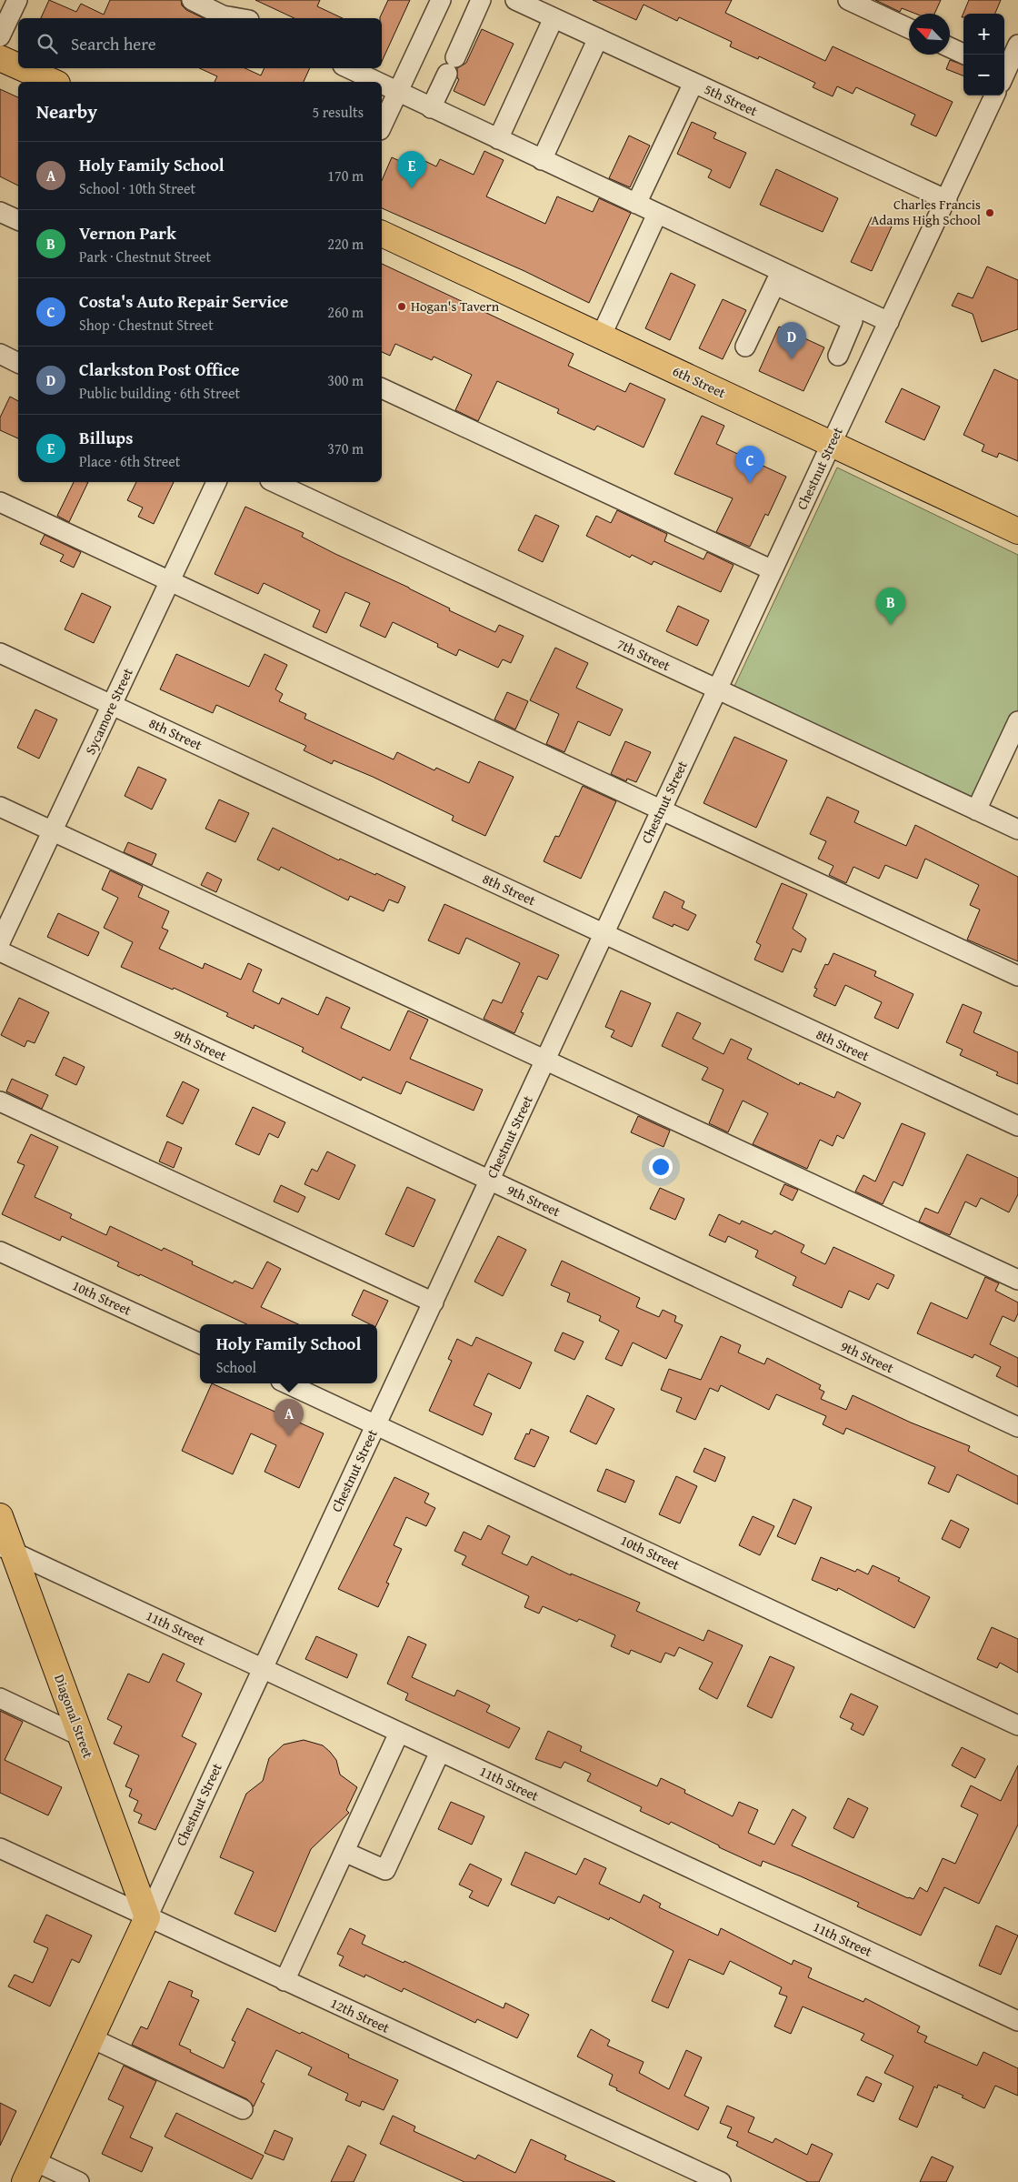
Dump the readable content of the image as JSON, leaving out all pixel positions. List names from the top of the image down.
{
  "streets": {
    "main road": ["6th Street", "Chestnut Street", "Diagonal Street"],
    "street": [
      "5th Street",
      "7th Street",
      "Sycamore Street",
      "8th Street",
      "9th Street",
      "10th Street",
      "11th Street",
      "12th Street"
    ]
  },
  "crossings": [
    ["5th Street", "Chestnut Street"],
    ["6th Street", "Chestnut Street"],
    ["Chestnut Street", "7th Street"],
    ["Chestnut Street", "8th Street"],
    ["Chestnut Street", "9th Street"],
    ["Chestnut Street", "10th Street"],
    ["Chestnut Street", "11th Street"],
    ["Chestnut Street", "Diagonal Street"],
    ["Chestnut Street", "12th Street"],
    ["Sycamore Street", "8th Street"],
    ["11th Street", "Diagonal Street"],
    ["Diagonal Street", "12th Street"]
  ],
  "places": ["Charles Francis Adams High School", "Hogan's Tavern"],
  "north": "top left",
  "page": {
    "map_buttons": ["+", "−"],
    "search": "Search here",
    "heading": ["Nearby", "5 results"],
    "list": [
      {
        "mark": "A",
        "name": "Holy Family School",
        "note": "School · 10th Street",
        "value": "170 m"
      },
      {
        "mark": "B",
        "name": "Vernon Park",
        "note": "Park · Chestnut Street",
        "value": "220 m"
      },
      {
        "mark": "C",
        "name": "Costa's Auto Repair Service",
        "note": "Shop · Chestnut Street",
        "value": "260 m"
      },
      {
        "mark": "D",
        "name": "Clarkston Post Office",
        "note": "Public building · 6th Street",
        "value": "300 m"
      },
      {
        "mark": "E",
        "name": "Billups",
        "note": "Place · 6th Street",
        "value": "370 m"
      }
    ],
    "pins": [
      "E",
      "D",
      "C",
      "B",
      "A"
    ],
    "popup": ["Holy Family School", "School"]
  }
}
